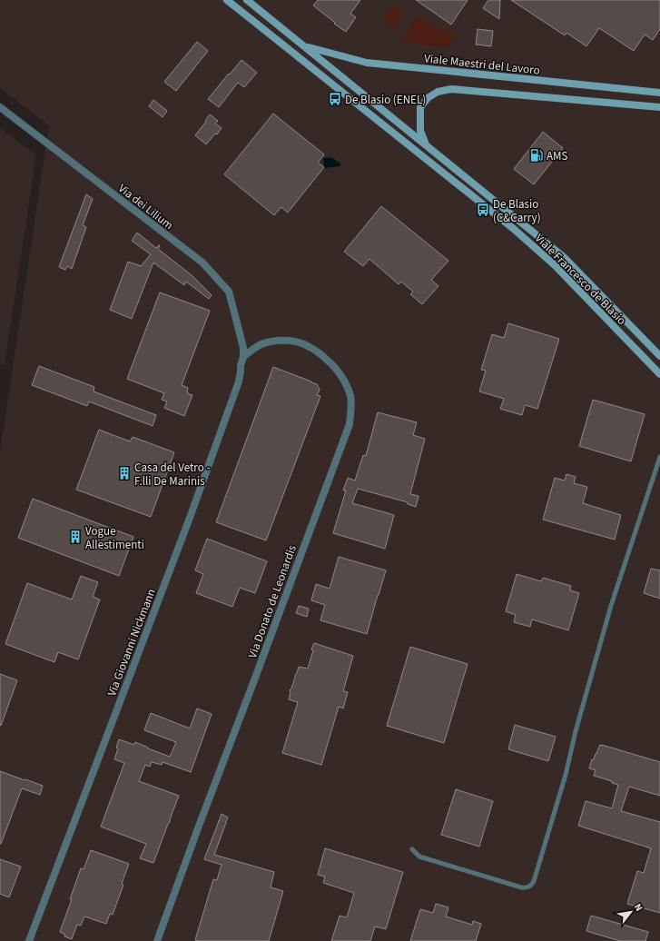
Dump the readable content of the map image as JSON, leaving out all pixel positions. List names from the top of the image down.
{
  "streets": {
    "street": [
      "Viale Maestri del Lavoro",
      "Via dei Lilium",
      "Viale Francesco de Blasio",
      "Via Donato de Leonardis",
      "Via Giovanni Nickmann"
    ]
  },
  "crossings": [
    ["Viale Maestri del Lavoro", "Viale Francesco de Blasio"],
    ["Via dei Lilium", "Via Giovanni Nickmann"],
    ["Via Donato de Leonardis", "Via Giovanni Nickmann"]
  ],
  "places": {
    "bus stop": ["De Blasio (ENEL)", "De Blasio (C&Carry)"],
    "fuel station": ["AMS"],
    "building": ["Casa del Vetro - F.lli De Marinis", "Vogue Allestimenti"]
  },
  "north": "top right"
}
